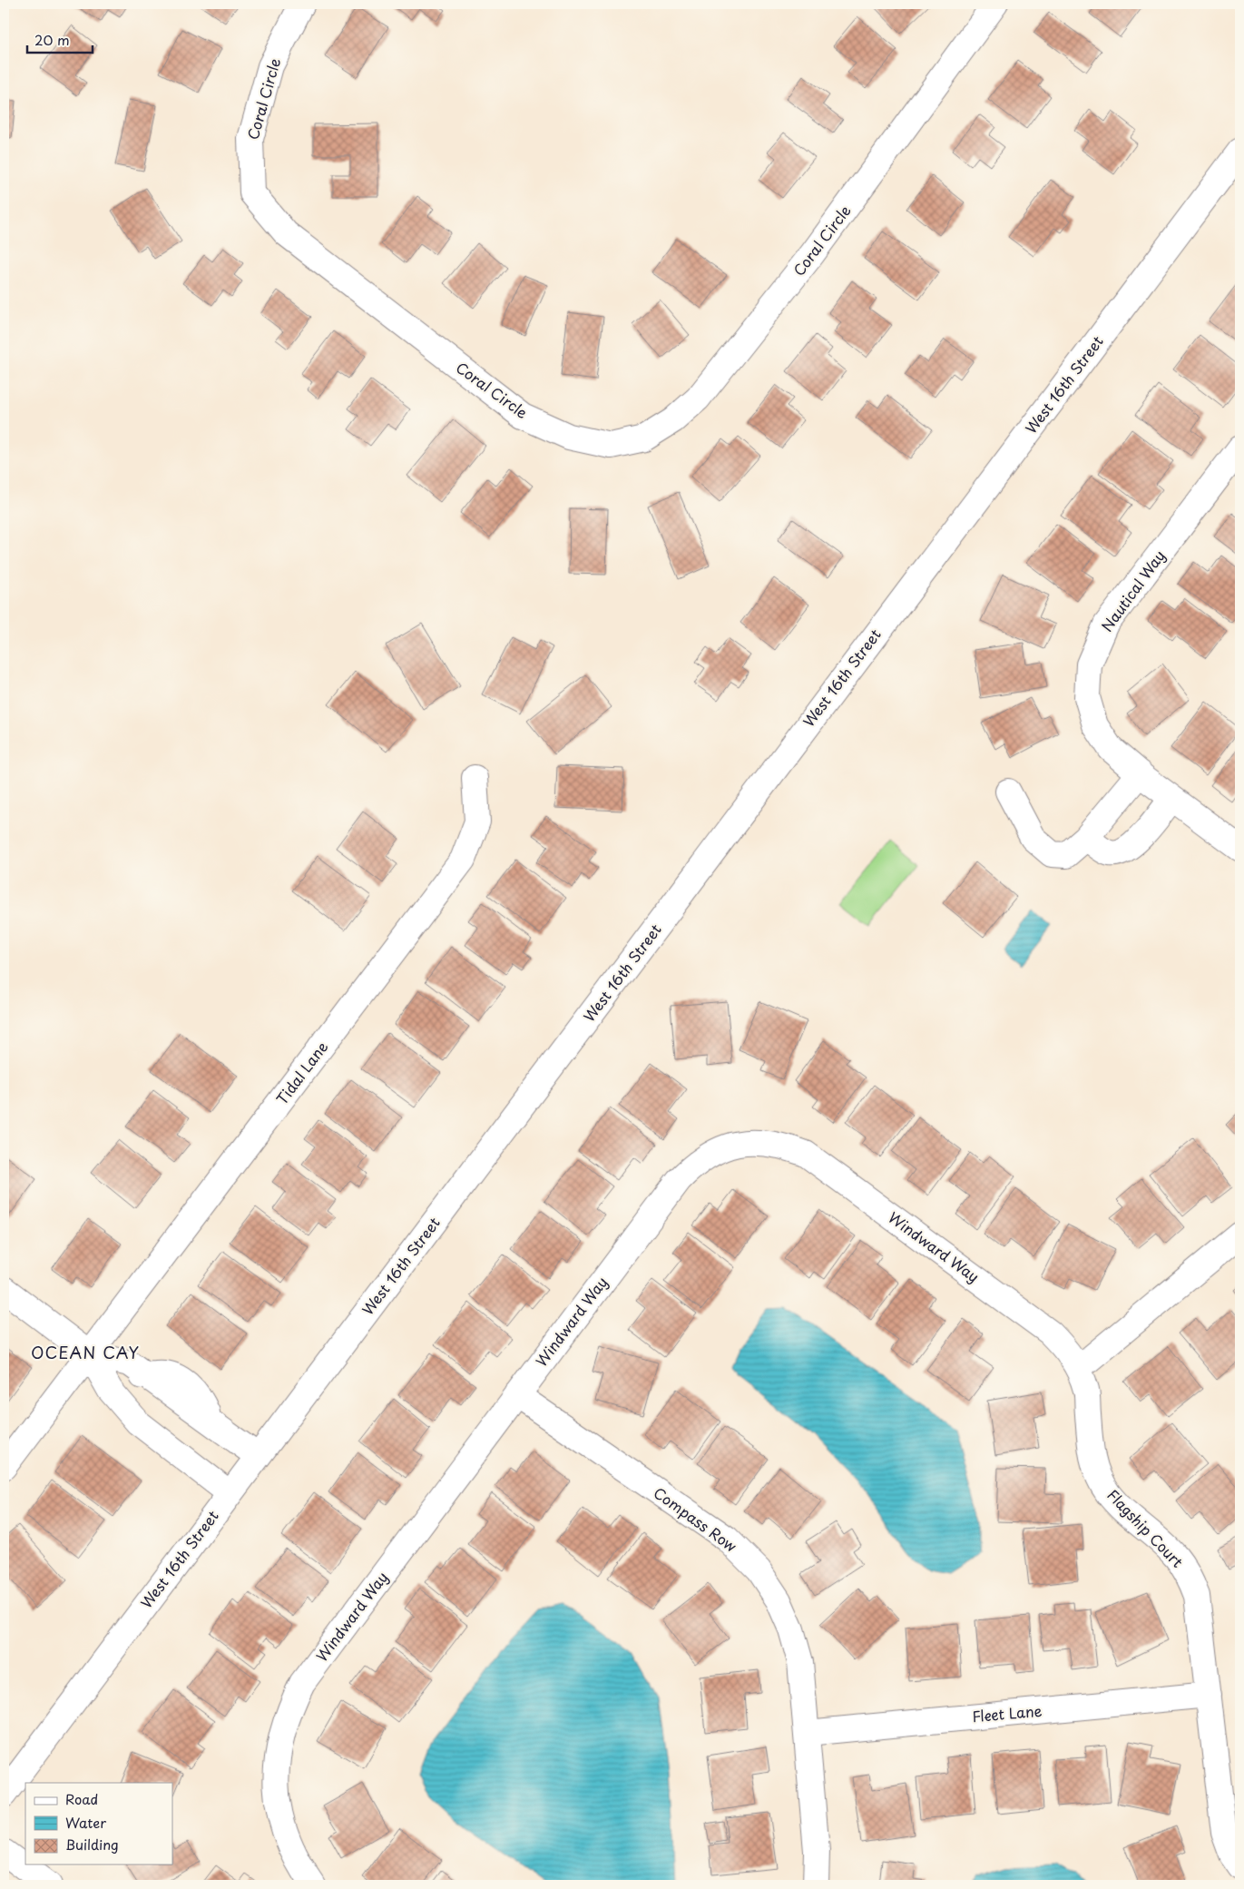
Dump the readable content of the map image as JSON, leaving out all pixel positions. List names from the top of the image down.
{
  "streets": {
    "street": [
      "Coral Circle",
      "West 16th Street",
      "Nautical Way",
      "Tidal Lane",
      "Windward Way",
      "Compass Row",
      "Flagship Court",
      "Fleet Lane"
    ]
  },
  "crossings": [
    ["Windward Way", "Compass Row"],
    ["Windward Way", "Flagship Court"],
    ["Compass Row", "Fleet Lane"],
    ["Flagship Court", "Fleet Lane"]
  ],
  "districts": ["OCEAN CAY"],
  "legend": ["Road", "Water", "Building"],
  "scale_bar": "20 m"
}
